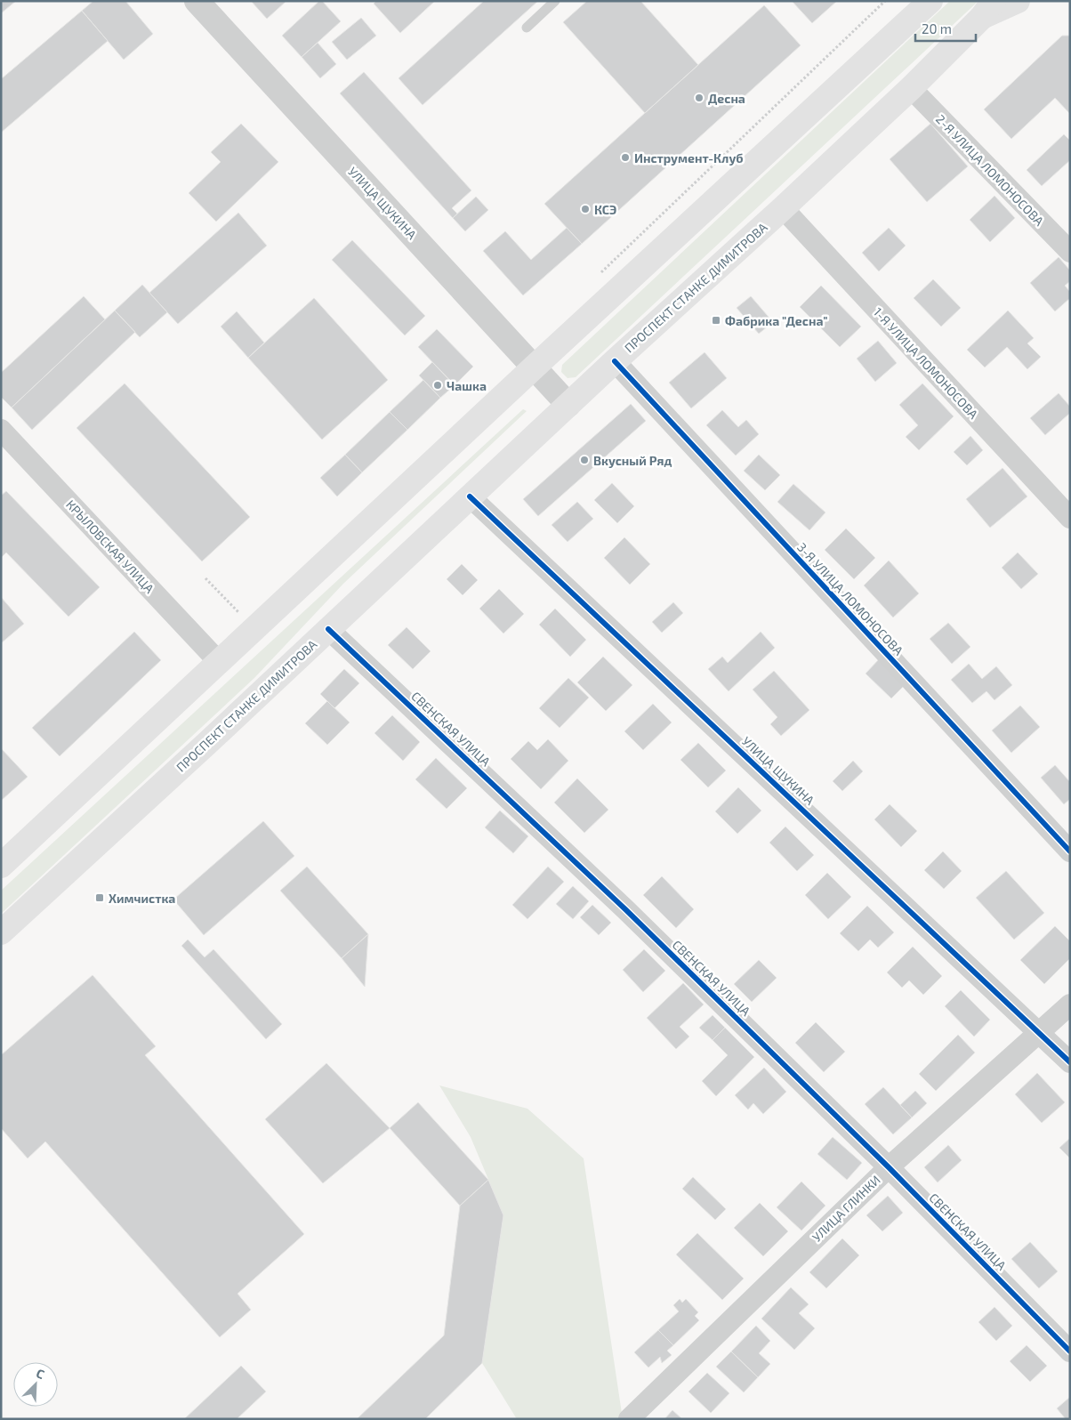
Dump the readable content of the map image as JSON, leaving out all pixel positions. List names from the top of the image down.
{
  "streets": {
    "main road": ["ПРОСПЕКТ СТАНКЕ ДИМИТРОВА"],
    "street": [
      "2-Я УЛИЦА ЛОМОНОСОВА",
      "УЛИЦА ЩУКИНА",
      "1-Я УЛИЦА ЛОМОНОСОВА",
      "КРЫЛОВСКАЯ УЛИЦА",
      "3-Я УЛИЦА ЛОМОНОСОВА",
      "СВЕНСКАЯ УЛИЦА",
      "УЛИЦА ГЛИНКИ"
    ]
  },
  "crossings": [
    ["2-Я УЛИЦА ЛОМОНОСОВА", "ПРОСПЕКТ СТАНКЕ ДИМИТРОВА"],
    ["УЛИЦА ЩУКИНА", "ПРОСПЕКТ СТАНКЕ ДИМИТРОВА"],
    ["УЛИЦА ЩУКИНА", "УЛИЦА ГЛИНКИ"],
    ["ПРОСПЕКТ СТАНКЕ ДИМИТРОВА", "1-Я УЛИЦА ЛОМОНОСОВА"],
    ["ПРОСПЕКТ СТАНКЕ ДИМИТРОВА", "3-Я УЛИЦА ЛОМОНОСОВА"],
    ["ПРОСПЕКТ СТАНКЕ ДИМИТРОВА", "СВЕНСКАЯ УЛИЦА"],
    ["СВЕНСКАЯ УЛИЦА", "УЛИЦА ГЛИНКИ"]
  ],
  "places": {
    "other": [
      "Десна",
      "Инструмент-Клуб",
      "КСЭ",
      "Чашка",
      "Вкусный Ряд"
    ],
    "transit": ["Фабрика \"Десна\"", "Химчистка"]
  },
  "scale_bar": "20 m",
  "north": "top right"
}
